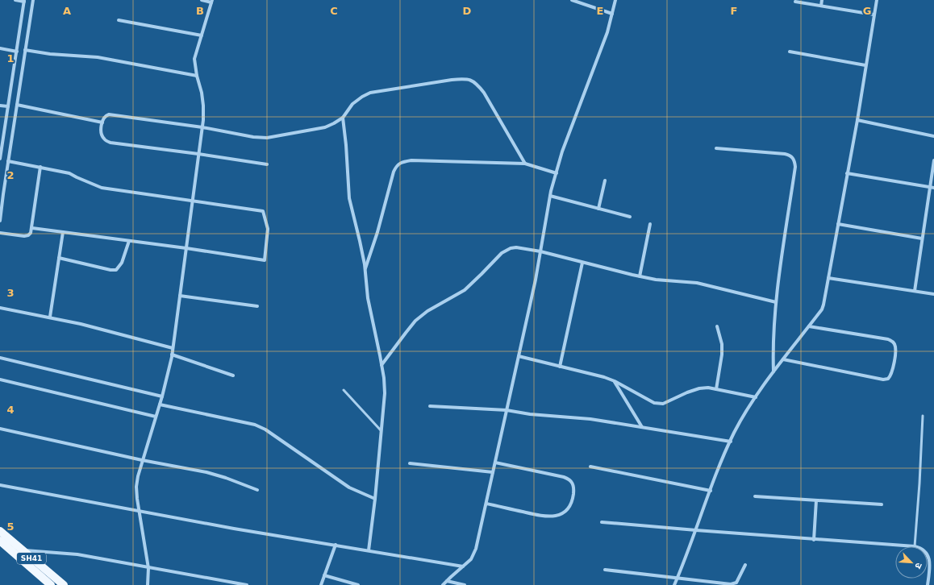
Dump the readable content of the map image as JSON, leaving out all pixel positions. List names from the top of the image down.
{
  "streets": {
    "main road": ["SH41"]
  },
  "north": "bottom right",
  "grid": {
    "columns": [
      "A",
      "B",
      "C",
      "D",
      "E",
      "F",
      "G"
    ],
    "rows": [
      "1",
      "2",
      "3",
      "4",
      "5"
    ]
  }
}
